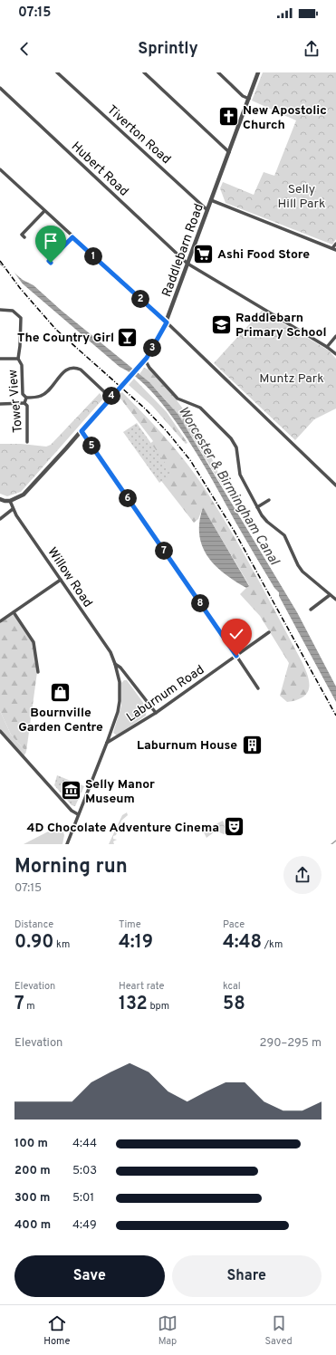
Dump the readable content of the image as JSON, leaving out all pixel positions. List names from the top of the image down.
{
  "streets": {
    "street": [
      "Tiverton Road",
      "Hubert Road",
      "Raddlebarn Road",
      "Tower View",
      "Willow Road",
      "Laburnum Road"
    ]
  },
  "crossings": [
    ["Tiverton Road", "Raddlebarn Road"],
    ["Hubert Road", "Raddlebarn Road"],
    ["Raddlebarn Road", "Willow Road"],
    ["Willow Road", "Laburnum Road"]
  ],
  "water": ["Worcester & Birmingham Canal"],
  "parks": ["Selly Hill Park", "Muntz Park"],
  "places": {
    "church": ["New Apostolic Church"],
    "supermarket": ["Ashi Food Store"],
    "school or university": ["Raddlebarn Primary School"],
    "bar": ["The Country Girl"],
    "shop": ["Bournville Garden Centre"],
    "building": ["Laburnum House"],
    "museum": ["Selly Manor Museum"],
    "theatre": ["4D Chocolate Adventure Cinema"]
  },
  "page": {
    "status": "07:15",
    "header": "Sprintly",
    "pins": [
      "1",
      "2",
      "3",
      "4",
      "5",
      "6",
      "7",
      "8"
    ],
    "heading": ["Morning run", "07:15"],
    "stats": [
      ["Distance", "0.90 km"],
      ["Time", "4:19"],
      ["Pace", "4:48 /km"],
      ["Elevation", "7 m"],
      ["Heart rate", "132 bpm"],
      ["kcal", "58"]
    ],
    "chart": ["Elevation", "290–295 m"],
    "list": [
      {
        "name": "100 m",
        "note": "4:44"
      },
      {
        "name": "200 m",
        "note": "5:03"
      },
      {
        "name": "300 m",
        "note": "5:01"
      },
      {
        "name": "400 m",
        "note": "4:49"
      }
    ],
    "buttons": ["Save", "Share"],
    "tabs": ["Home", "Map", "Saved"]
  }
}
